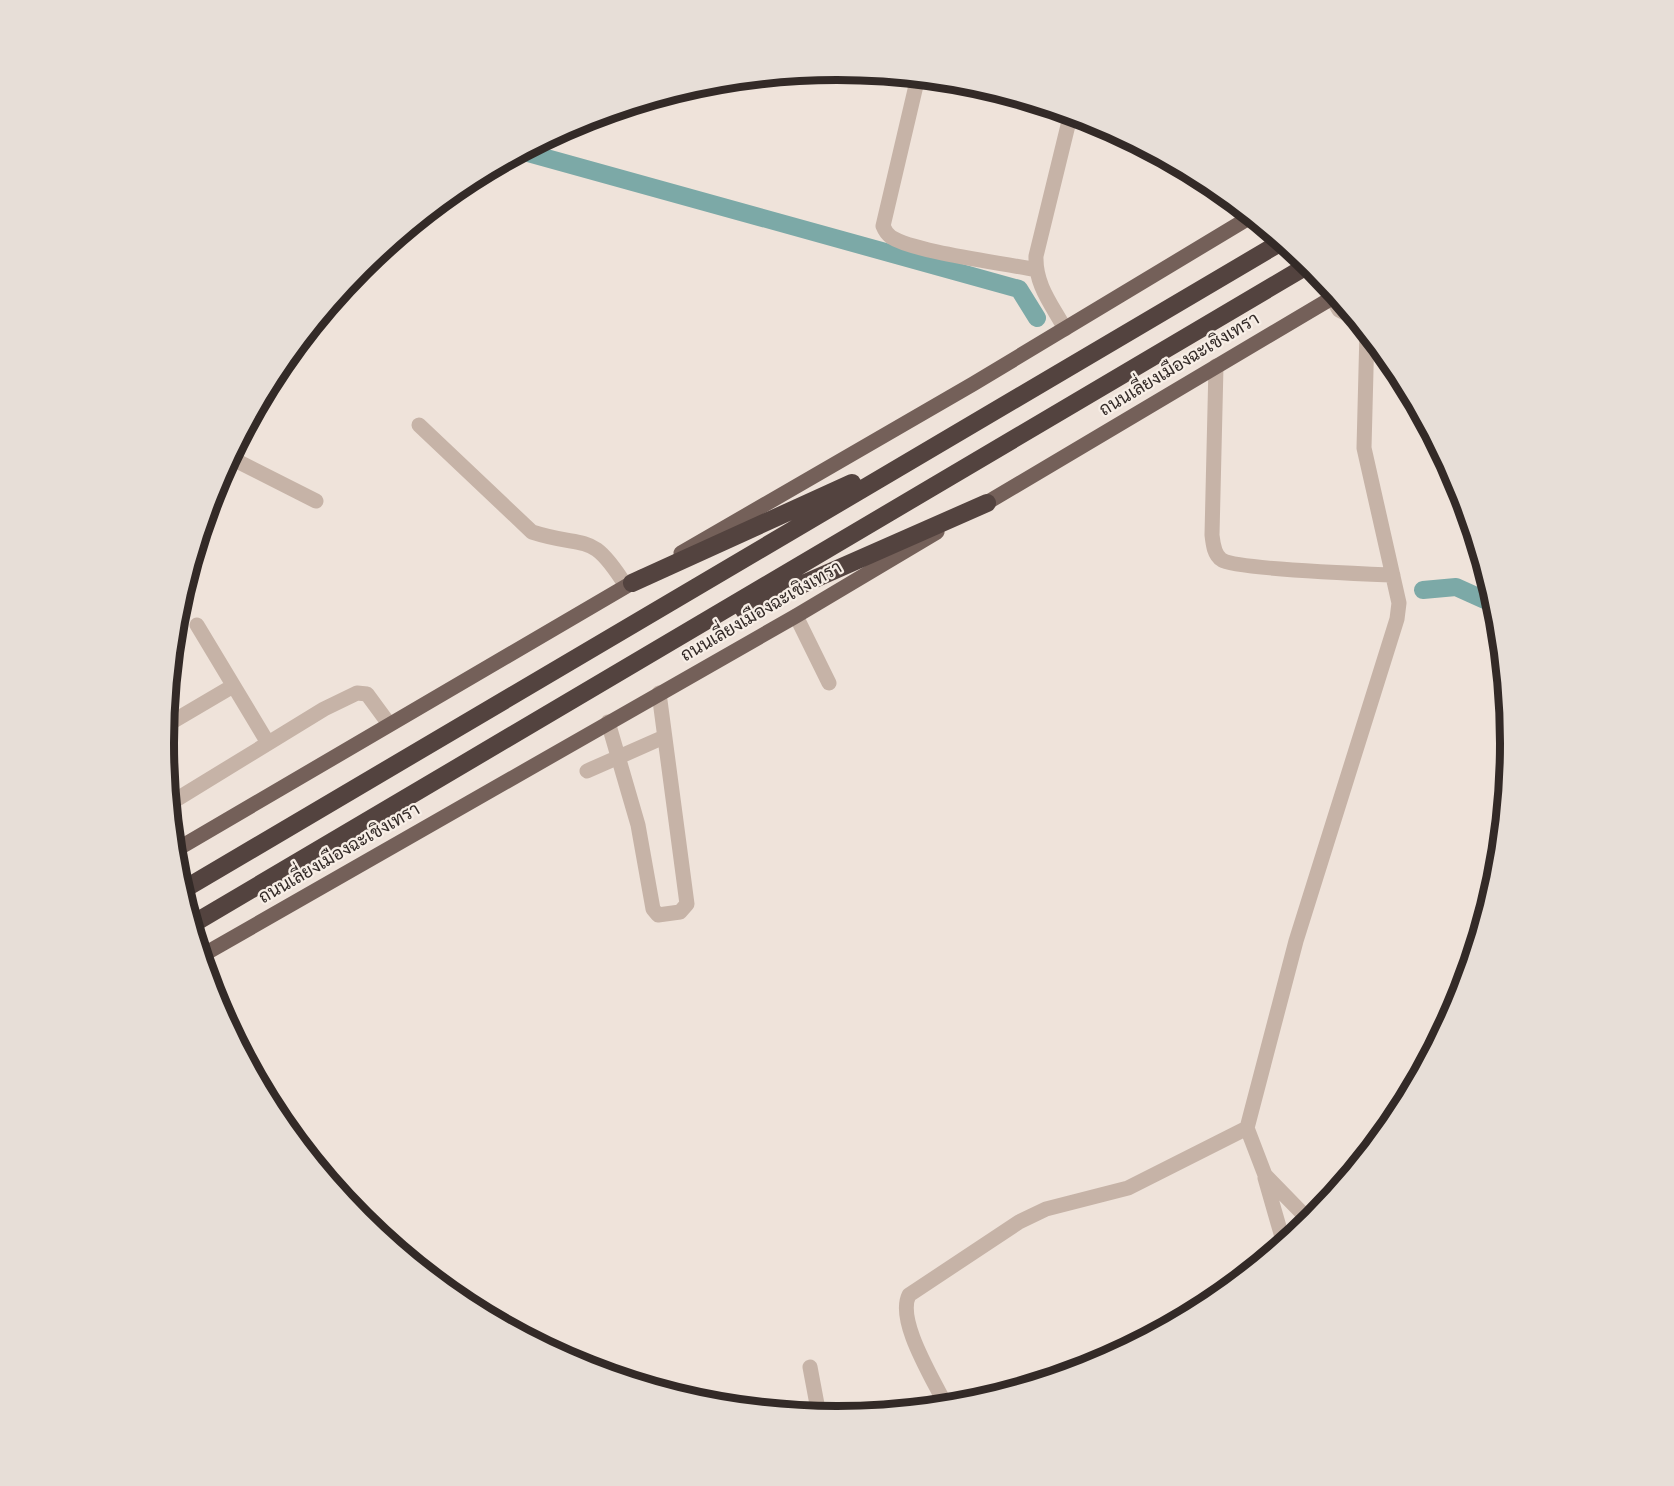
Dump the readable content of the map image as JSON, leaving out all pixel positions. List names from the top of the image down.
{
  "streets": {
    "highway": ["ถนนเลี่ยงเมืองฉะเชิงเทรา"]
  }
}
